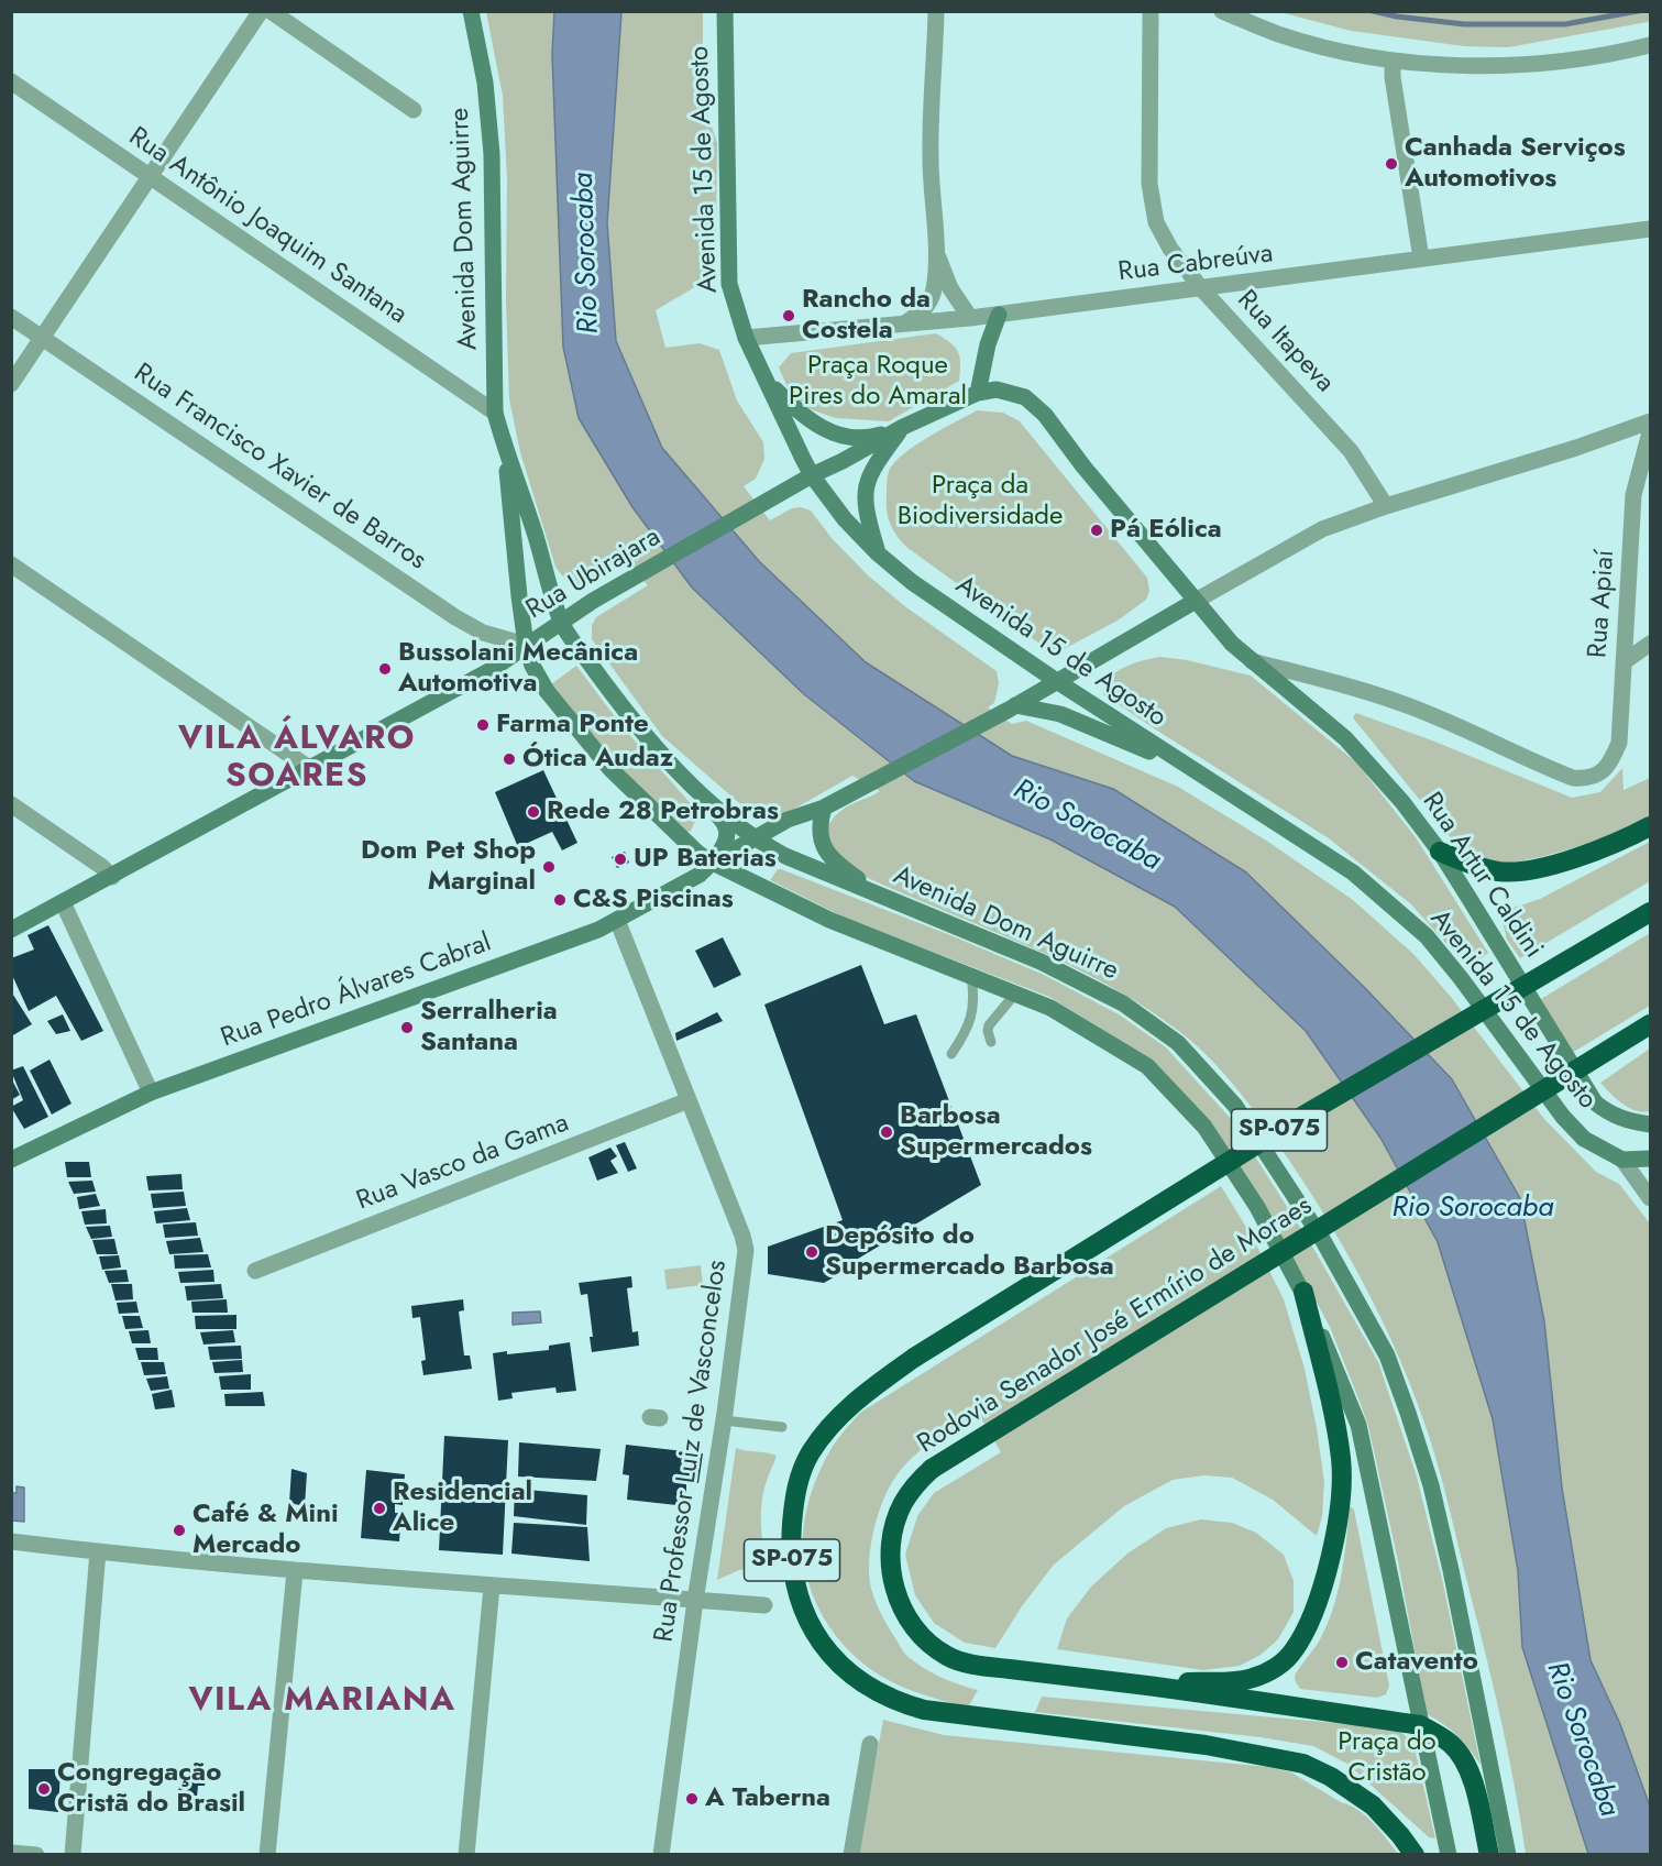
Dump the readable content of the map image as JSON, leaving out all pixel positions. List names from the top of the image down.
{
  "streets": {
    "highway": ["SP-075", "Rodovia Senador José Ermírio de Moraes"],
    "main road": [
      "Avenida 15 de Agosto",
      "Avenida Dom Aguirre",
      "Rua Ubirajara",
      "Rua Artur Caldini",
      "Rua Pedro Álvares Cabral"
    ],
    "street": [
      "Rua Antônio Joaquim Santana",
      "Rua Cabreúva",
      "Rua Itapeva",
      "Rua Francisco Xavier de Barros",
      "Rua Apiaí",
      "Rua Vasco da Gama",
      "Rua Professor Luiz de Vasconcelos"
    ]
  },
  "crossings": [
    ["Avenida 15 de Agosto", "Rua Cabreúva"],
    ["Avenida 15 de Agosto", "Rua Ubirajara"],
    ["Rua Antônio Joaquim Santana", "Avenida Dom Aguirre"],
    ["Avenida Dom Aguirre", "Rua Francisco Xavier de Barros"],
    ["Avenida Dom Aguirre", "Rua Ubirajara"],
    ["Avenida Dom Aguirre", "Rua Pedro Álvares Cabral"],
    ["Avenida Dom Aguirre", "Rodovia Senador José Ermírio de Moraes"],
    ["Rua Cabreúva", "Rua Itapeva"],
    ["Rua Francisco Xavier de Barros", "Rua Ubirajara"],
    ["Rua Apiaí", "Rua Artur Caldini"],
    ["Rua Pedro Álvares Cabral", "Rua Professor Luiz de Vasconcelos"],
    ["Rua Vasco da Gama", "Rua Professor Luiz de Vasconcelos"]
  ],
  "districts": ["VILA ÁLVARO SOARES", "VILA MARIANA"],
  "water": ["Rio Sorocaba"],
  "parks": ["Praça Roque Pires do Amaral", "Praça da Biodiversidade", "Praça do Cristão"],
  "places": [
    "Canhada Serviços Automotivos",
    "Rancho da Costela",
    "Pá Eólica",
    "Bussolani Mecânica Automotiva",
    "Farma Ponte",
    "Ótica Audaz",
    "Rede 28 Petrobras",
    "UP Baterias",
    "Dom Pet Shop Marginal",
    "C&S Piscinas",
    "Serralheria Santana",
    "Barbosa Supermercados",
    "Depósito do Supermercado Barbosa",
    "Residencial Alice",
    "Café & Mini Mercado",
    "Catavento",
    "Congregação Cristã do Brasil",
    "A Taberna"
  ]
}
